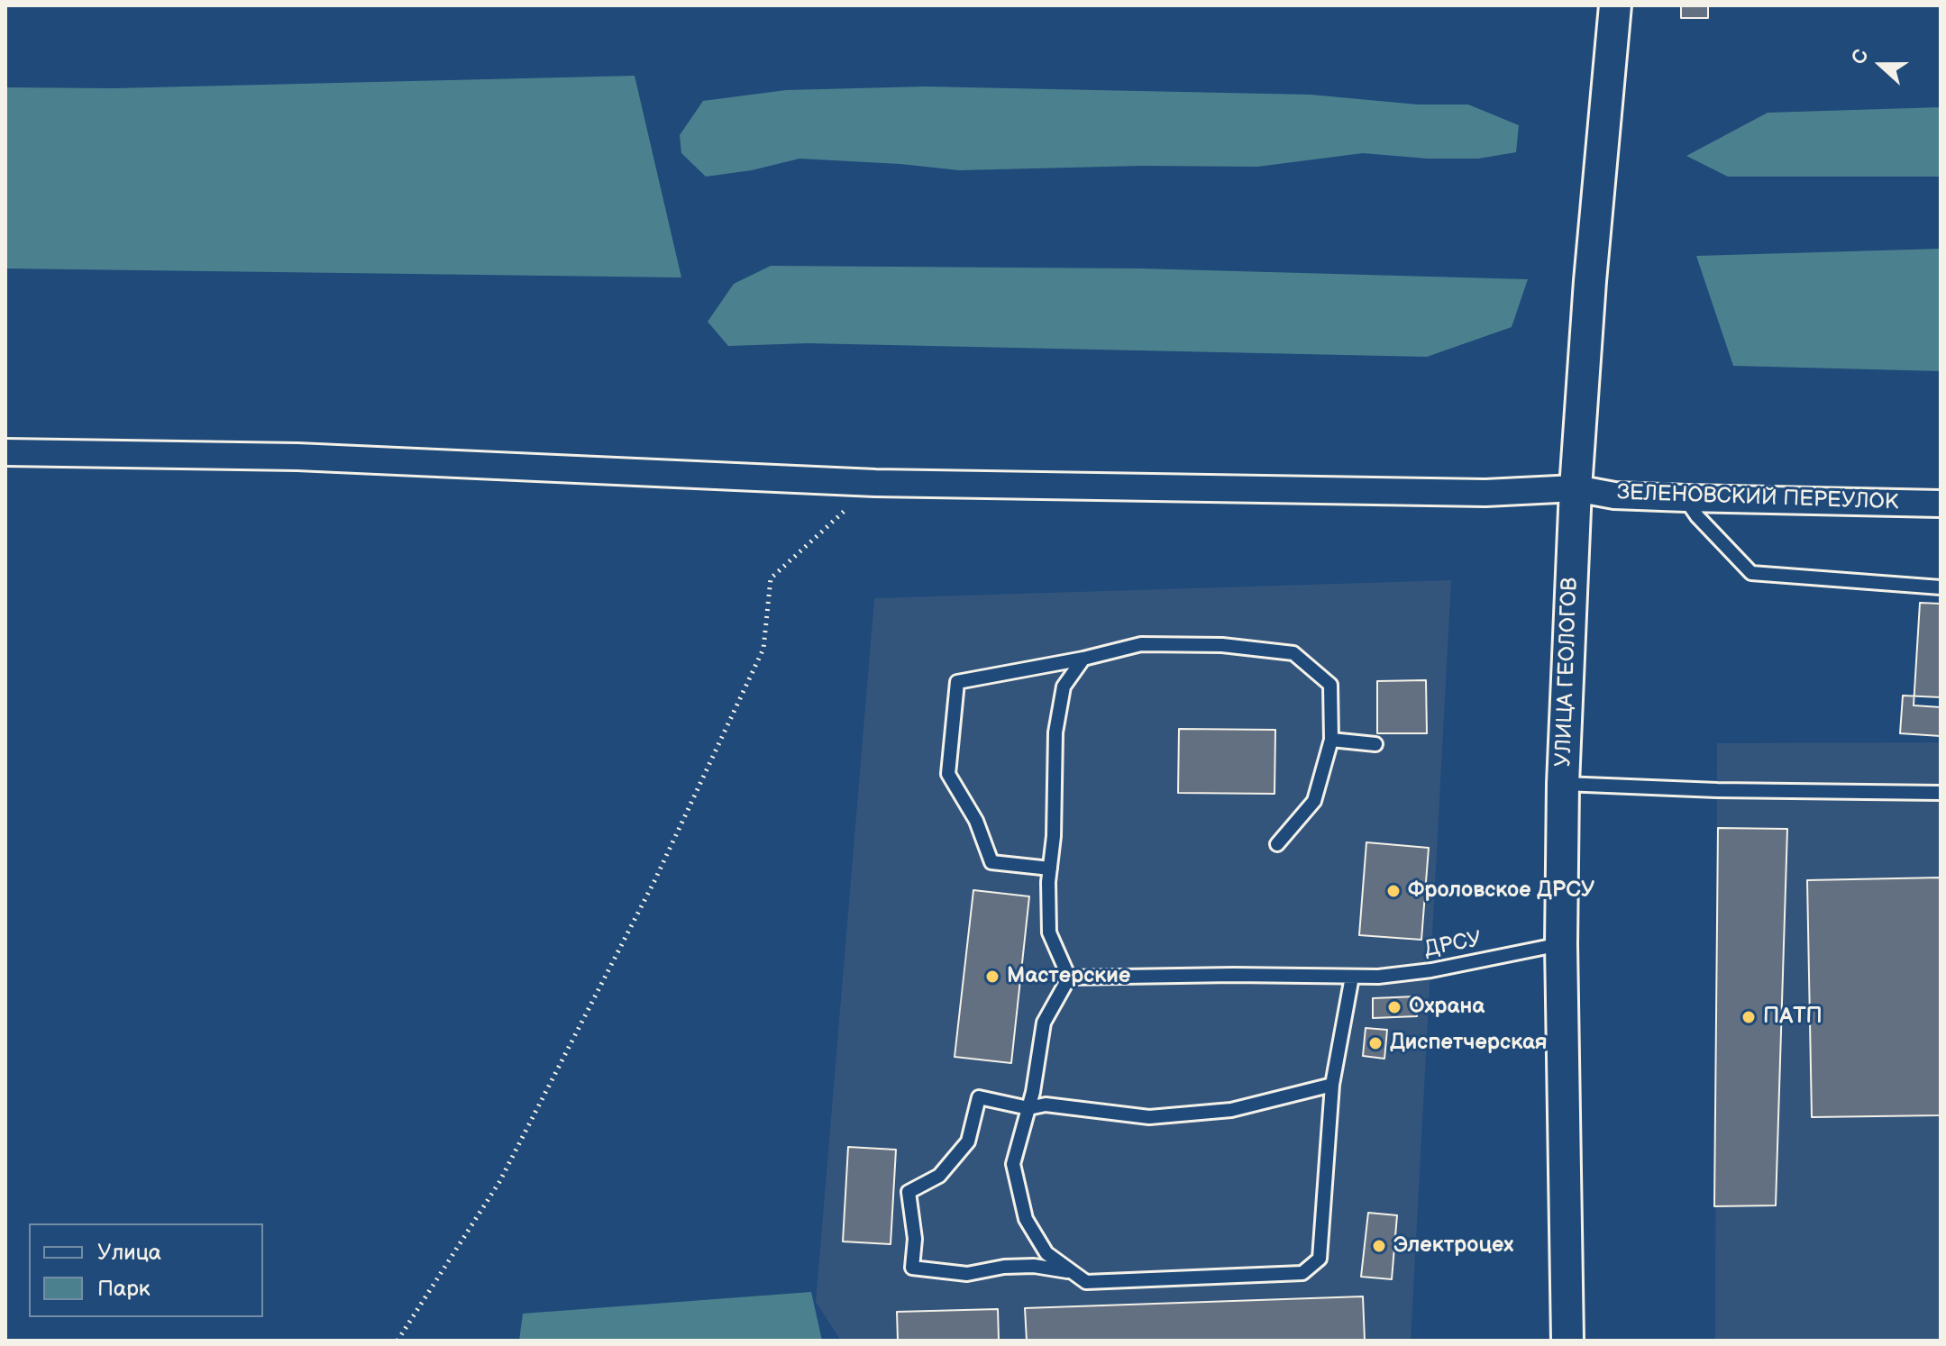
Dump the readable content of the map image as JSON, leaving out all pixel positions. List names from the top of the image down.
{
  "streets": {
    "street": ["ЗЕЛЕНОВСКИЙ ПЕРЕУЛОК", "УЛИЦА ГЕОЛОГОВ"],
    "lane": ["ДРСУ"]
  },
  "crossings": [
    ["ЗЕЛЕНОВСКИЙ ПЕРЕУЛОК", "УЛИЦА ГЕОЛОГОВ"],
    ["УЛИЦА ГЕОЛОГОВ", "ДРСУ"]
  ],
  "places": [
    "Фроловское ДРСУ",
    "Мастерские",
    "Охрана",
    "ПАТП",
    "Диспетчерская",
    "Электроцех"
  ],
  "legend": ["Улица", "Парк"],
  "north": "left"
}
